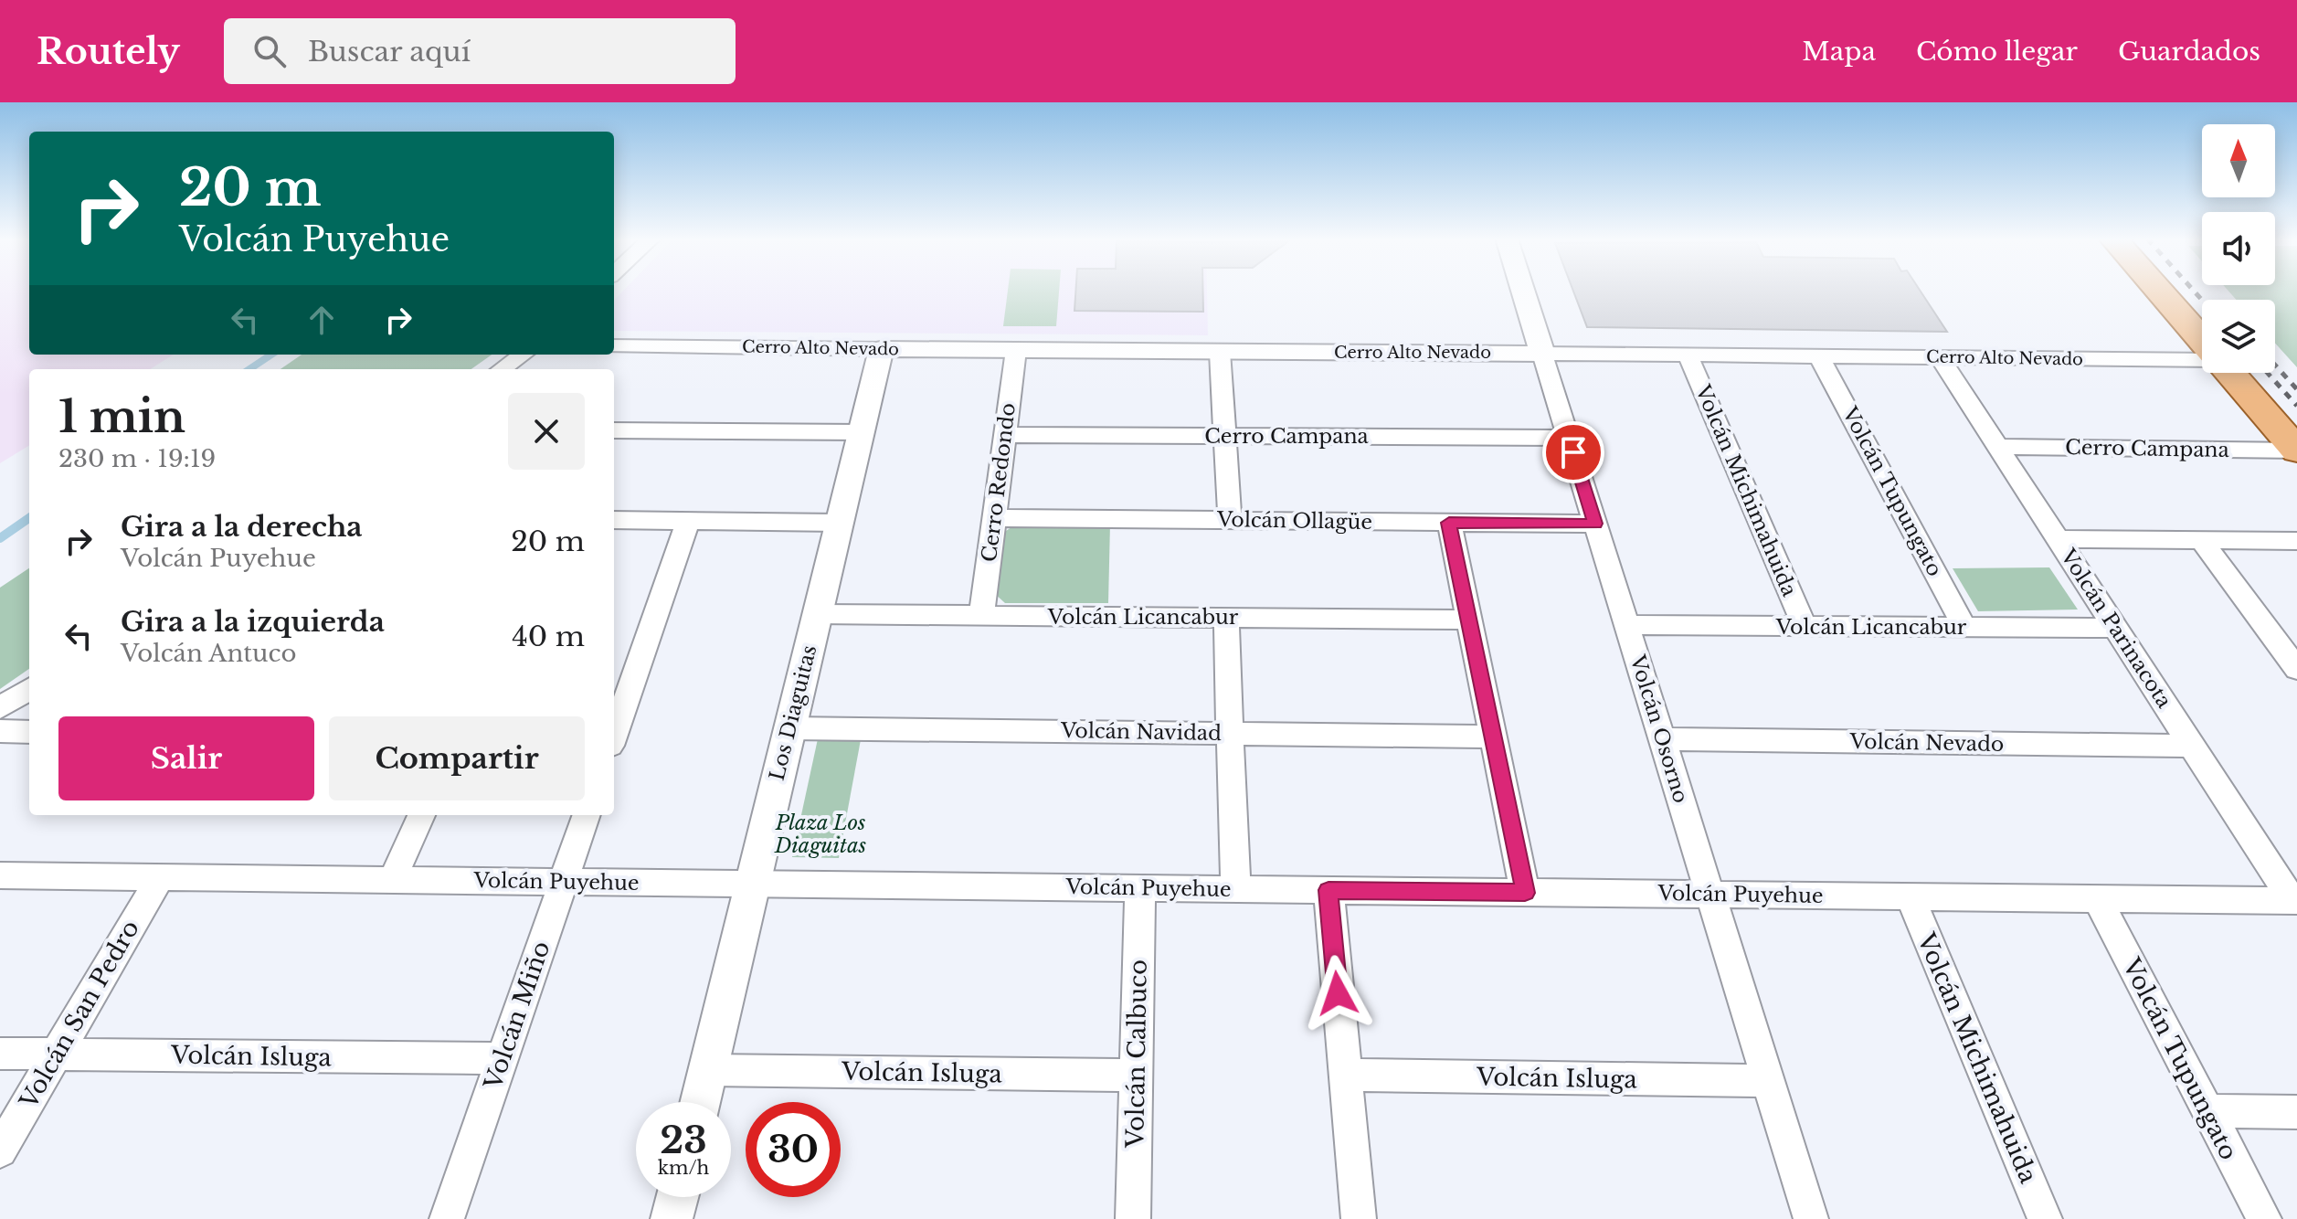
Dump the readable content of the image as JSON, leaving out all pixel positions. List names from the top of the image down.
{
  "streets": {
    "street": [
      "Cerro Alto Nevado",
      "Cerro Campana",
      "Cerro Redondo",
      "Volcán Michimahuida",
      "Volcán Tupungato",
      "Volcán Ollagüe",
      "Volcán Licancabur",
      "Volcán Parinacota",
      "Los Diaguitas",
      "Volcán Osorno",
      "Volcán Navidad",
      "Volcán Nevado",
      "Volcán Puyehue",
      "Volcán San Pedro",
      "Volcán Miño",
      "Volcán Calbuco",
      "Volcán Isluga"
    ]
  },
  "crossings": [
    ["Cerro Alto Nevado", "Cerro Redondo"],
    ["Cerro Alto Nevado", "Volcán Michimahuida"],
    ["Cerro Alto Nevado", "Volcán Tupungato"],
    ["Cerro Alto Nevado", "Volcán Parinacota"],
    ["Cerro Alto Nevado", "Los Diaguitas"],
    ["Cerro Alto Nevado", "Volcán Osorno"],
    ["Cerro Campana", "Cerro Redondo"],
    ["Cerro Campana", "Volcán Parinacota"],
    ["Cerro Campana", "Volcán Osorno"],
    ["Cerro Redondo", "Volcán Ollagüe"],
    ["Cerro Redondo", "Volcán Licancabur"],
    ["Volcán Michimahuida", "Volcán Licancabur"],
    ["Volcán Michimahuida", "Volcán Puyehue"],
    ["Volcán Tupungato", "Volcán Licancabur"],
    ["Volcán Tupungato", "Volcán Puyehue"],
    ["Volcán Ollagüe", "Volcán Osorno"],
    ["Volcán Licancabur", "Volcán Parinacota"],
    ["Volcán Licancabur", "Los Diaguitas"],
    ["Volcán Licancabur", "Volcán Osorno"],
    ["Volcán Parinacota", "Volcán Nevado"],
    ["Volcán Parinacota", "Volcán Puyehue"],
    ["Los Diaguitas", "Volcán Navidad"],
    ["Los Diaguitas", "Volcán Puyehue"],
    ["Los Diaguitas", "Volcán Isluga"],
    ["Volcán Osorno", "Volcán Nevado"],
    ["Volcán Osorno", "Volcán Puyehue"],
    ["Volcán Osorno", "Volcán Isluga"],
    ["Volcán Puyehue", "Volcán San Pedro"],
    ["Volcán Puyehue", "Volcán Miño"],
    ["Volcán Puyehue", "Volcán Calbuco"],
    ["Volcán San Pedro", "Volcán Isluga"],
    ["Volcán Miño", "Volcán Isluga"],
    ["Volcán Calbuco", "Volcán Isluga"]
  ],
  "parks": ["Plaza Los Diaguitas"],
  "north": "top",
  "page": {
    "header": "Routely",
    "search": "Buscar aquí",
    "nav": ["Mapa", "Cómo llegar", "Guardados"],
    "turn": ["20 m", "Volcán Puyehue"],
    "heading": ["1 min", "230 m · 19:19"],
    "list": [
      {
        "name": "Gira a la derecha",
        "note": "Volcán Puyehue",
        "value": "20 m"
      },
      {
        "name": "Gira a la izquierda",
        "note": "Volcán Antuco",
        "value": "40 m"
      }
    ],
    "buttons": ["Salir", "Compartir"],
    "speed": "23 km/h",
    "limit": "30"
  }
}
